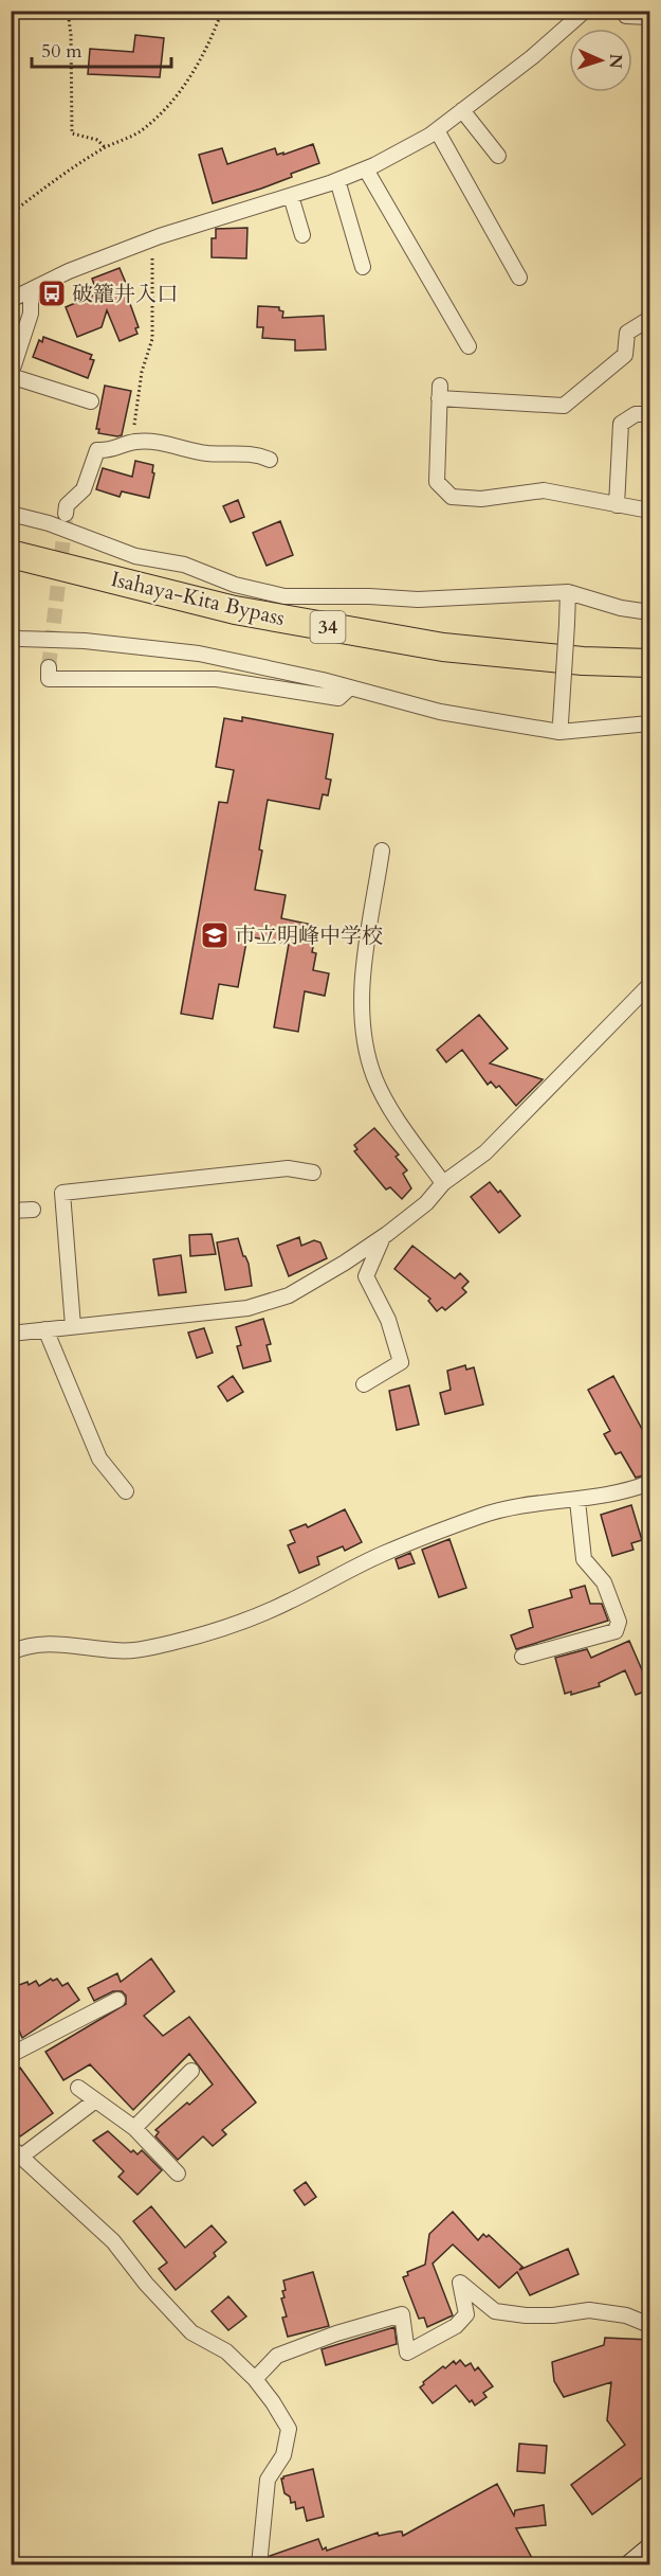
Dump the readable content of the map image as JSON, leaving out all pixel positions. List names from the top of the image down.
{
  "streets": {
    "highway": ["Isahaya-Kita Bypass", "34"]
  },
  "places": {
    "bus stop": ["破籠井入口"],
    "school or university": ["市立明峰中学校"]
  },
  "scale_bar": "50 m",
  "north": "right"
}
